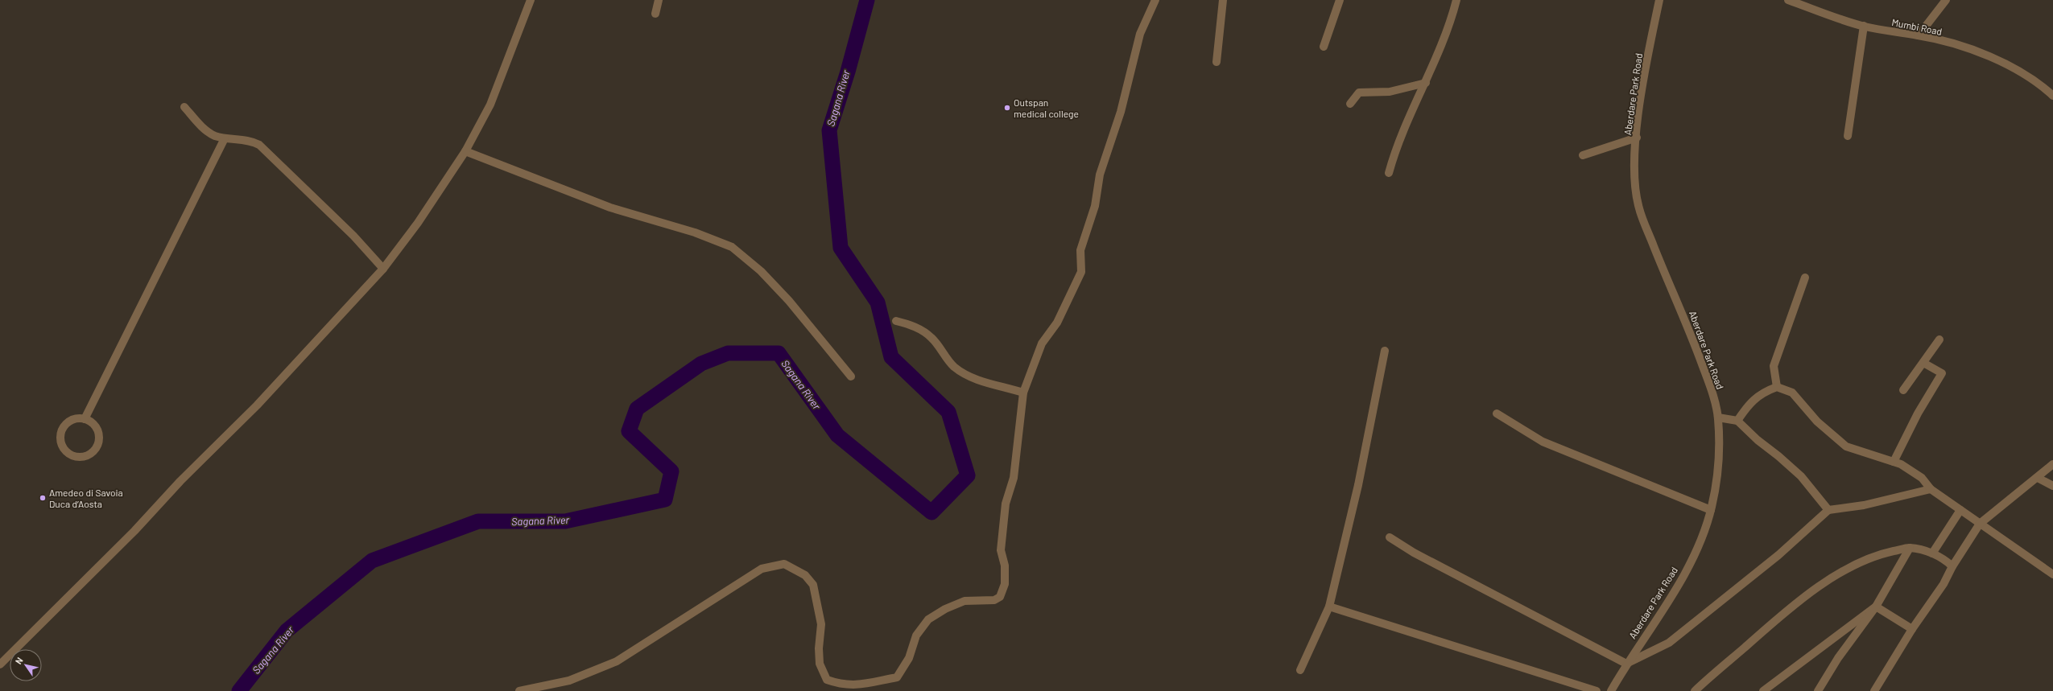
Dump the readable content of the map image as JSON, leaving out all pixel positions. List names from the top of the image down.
{
  "streets": {
    "street": ["Mumbi Road", "Aberdare Park Road"]
  },
  "water": ["Sagana River"],
  "places": ["Outspan medical college", "Amedeo di Savoia Duca d’Aosta"],
  "north": "top left"
}
